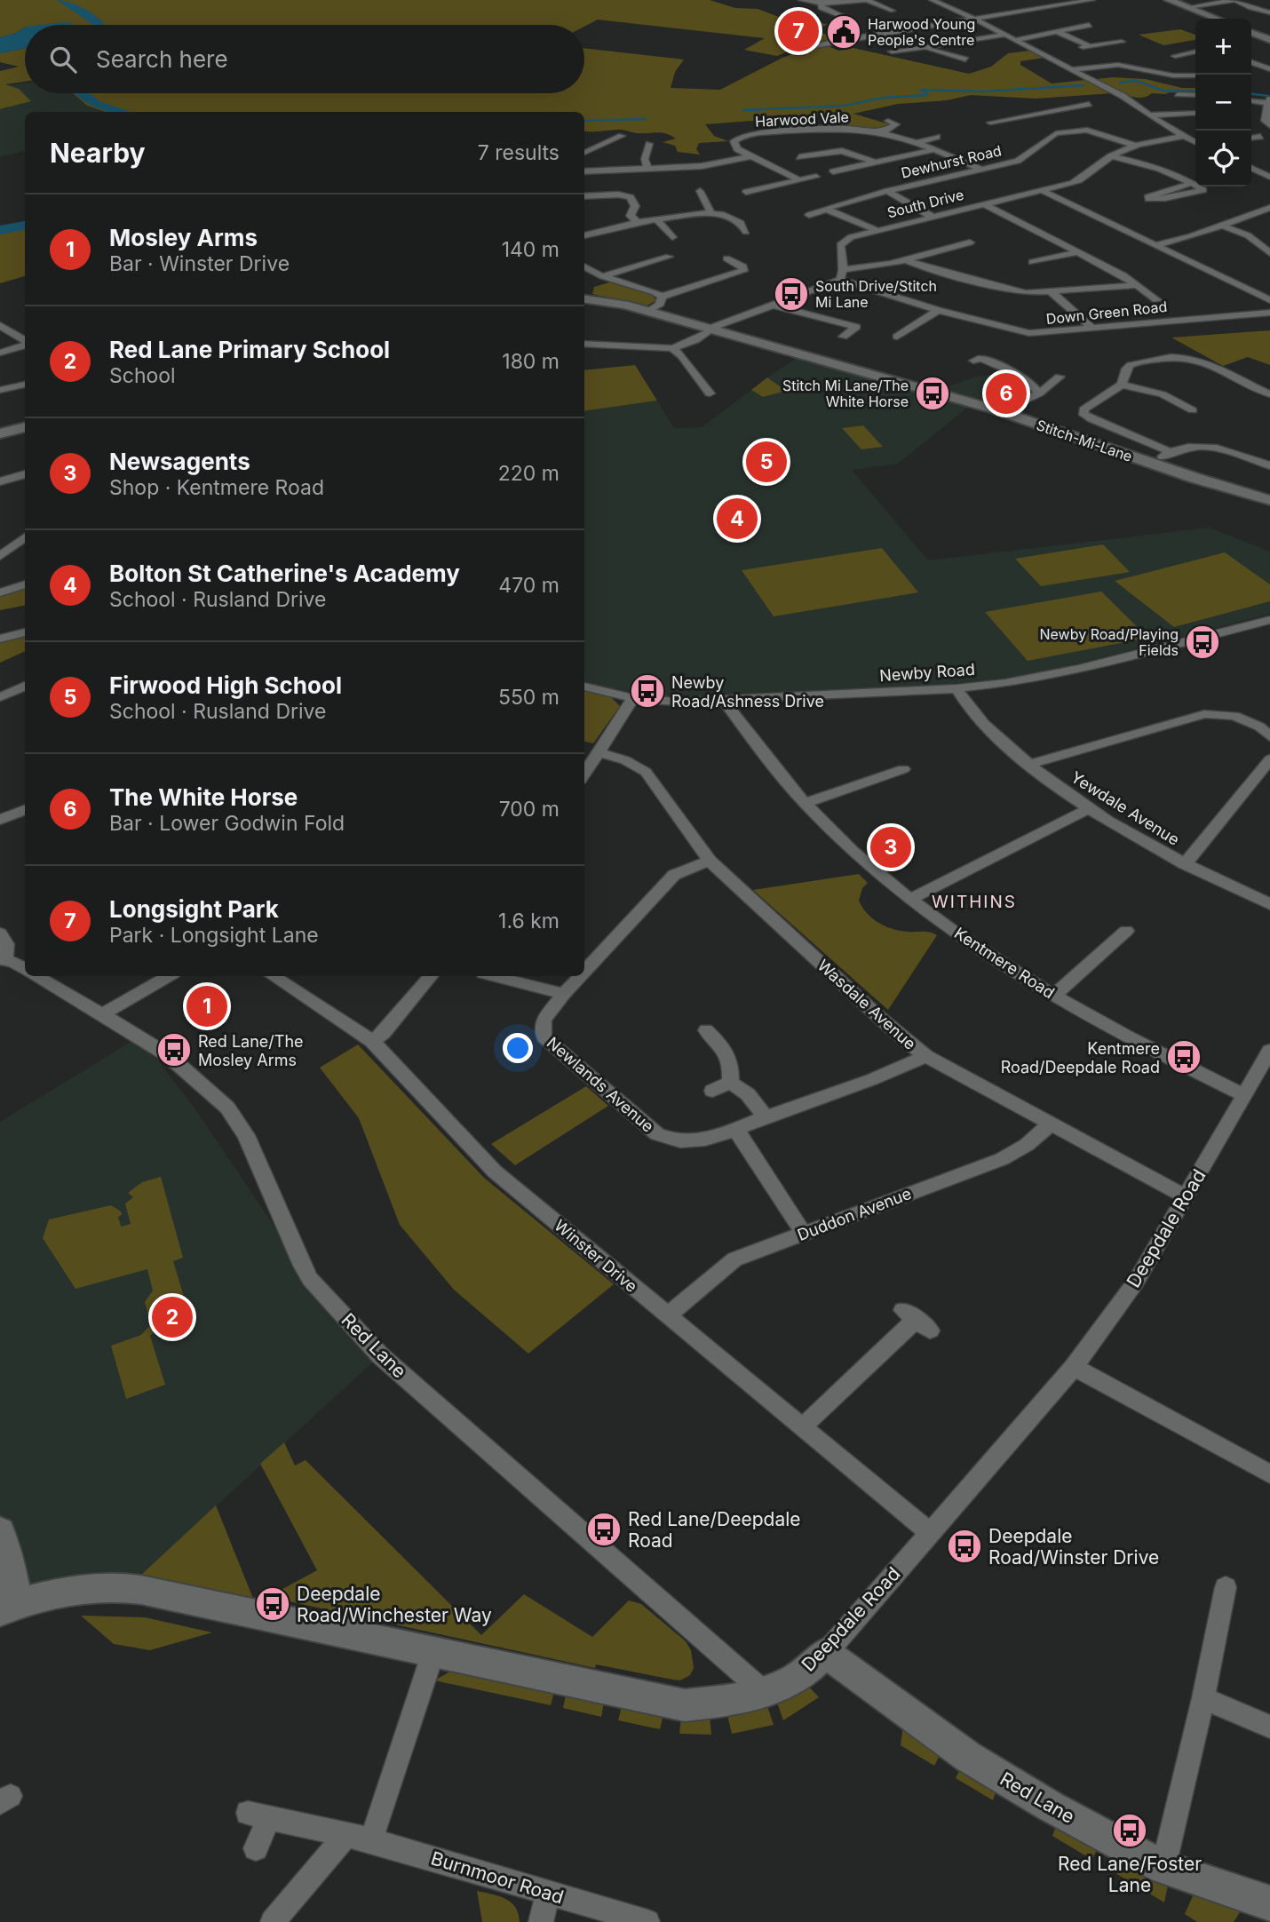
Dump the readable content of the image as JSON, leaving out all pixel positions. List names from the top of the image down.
{
  "streets": {
    "street": [
      "Harwood Vale",
      "Dewhurst Road",
      "South Drive",
      "Down Green Road",
      "Stitch-Mi-Lane",
      "Newby Road",
      "Yewdale Avenue",
      "Kentmere Road",
      "Wasdale Avenue",
      "Newlands Avenue",
      "Duddon Avenue",
      "Deepdale Road",
      "Winster Drive",
      "Red Lane",
      "Burnmoor Road"
    ]
  },
  "crossings": [
    ["Harwood Vale", "Dewhurst Road"],
    ["Dewhurst Road", "South Drive"],
    ["South Drive", "Down Green Road"],
    ["Newby Road", "Yewdale Avenue"],
    ["Newby Road", "Kentmere Road"],
    ["Kentmere Road", "Deepdale Road"],
    ["Wasdale Avenue", "Newlands Avenue"],
    ["Wasdale Avenue", "Duddon Avenue"],
    ["Wasdale Avenue", "Deepdale Road"],
    ["Duddon Avenue", "Winster Drive"],
    ["Deepdale Road", "Winster Drive"],
    ["Deepdale Road", "Red Lane"]
  ],
  "districts": ["WITHINS"],
  "places": {
    "public building": ["Harwood Young People's Centre"],
    "bus stop": [
      "South Drive/Stitch Mi Lane",
      "Stitch Mi Lane/The White Horse",
      "Newby Road/Playing Fields",
      "Newby Road/Ashness Drive",
      "Red Lane/The Mosley Arms",
      "Kentmere Road/Deepdale Road",
      "Red Lane/Deepdale Road",
      "Deepdale Road/Winster Drive",
      "Deepdale Road/Winchester Way",
      "Red Lane/Foster Lane"
    ]
  },
  "page": {
    "pins": [
      "7",
      "6",
      "5",
      "4",
      "3",
      "1",
      "2"
    ],
    "map_buttons": ["+", "−"],
    "search": "Search here",
    "heading": ["Nearby", "7 results"],
    "list": [
      {
        "mark": "1",
        "name": "Mosley Arms",
        "note": "Bar · Winster Drive",
        "value": "140 m"
      },
      {
        "mark": "2",
        "name": "Red Lane Primary School",
        "note": "School",
        "value": "180 m"
      },
      {
        "mark": "3",
        "name": "Newsagents",
        "note": "Shop · Kentmere Road",
        "value": "220 m"
      },
      {
        "mark": "4",
        "name": "Bolton St Catherine's Academy",
        "note": "School · Rusland Drive",
        "value": "470 m"
      },
      {
        "mark": "5",
        "name": "Firwood High School",
        "note": "School · Rusland Drive",
        "value": "550 m"
      },
      {
        "mark": "6",
        "name": "The White Horse",
        "note": "Bar · Lower Godwin Fold",
        "value": "700 m"
      },
      {
        "mark": "7",
        "name": "Longsight Park",
        "note": "Park · Longsight Lane",
        "value": "1.6 km"
      }
    ]
  }
}
